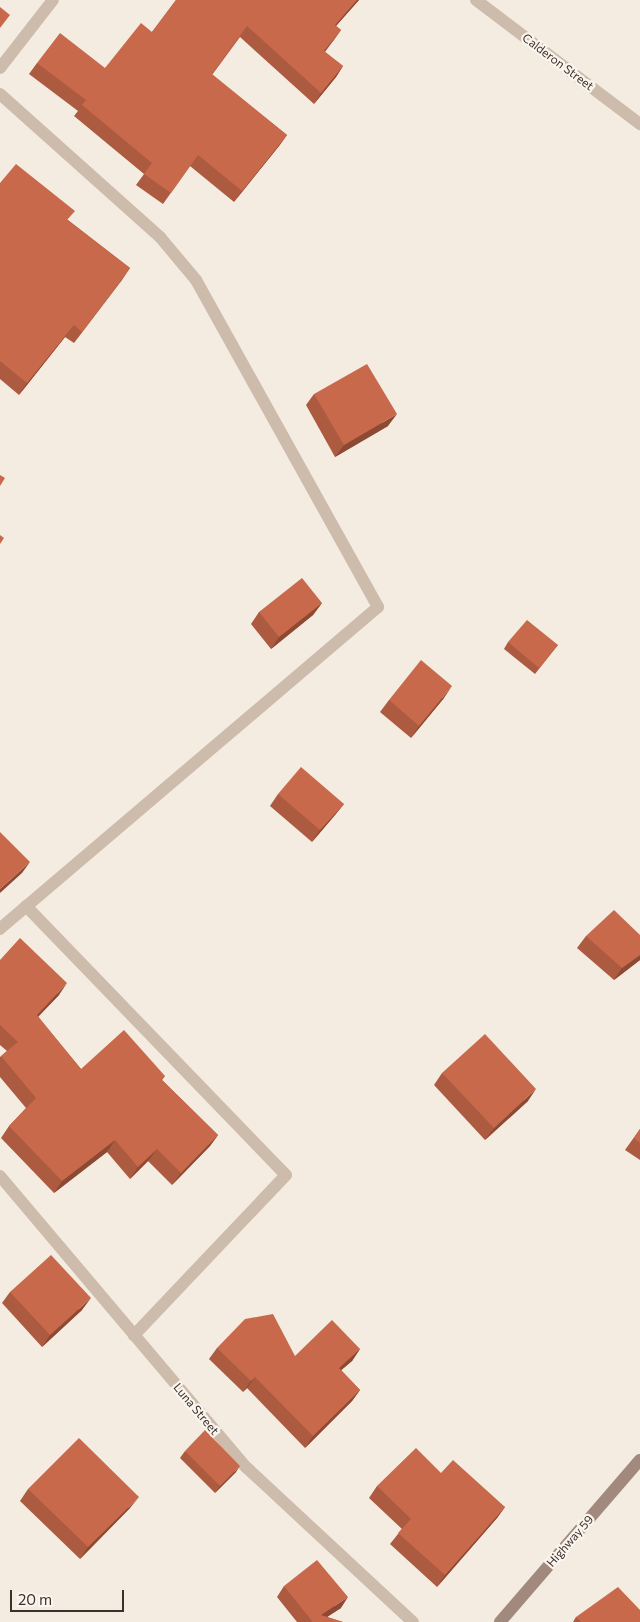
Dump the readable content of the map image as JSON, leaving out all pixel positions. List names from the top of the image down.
{
  "streets": {
    "street": ["Calderon Street", "Luna Street", "Highway 59"]
  },
  "scale_bar": "20 m"
}
